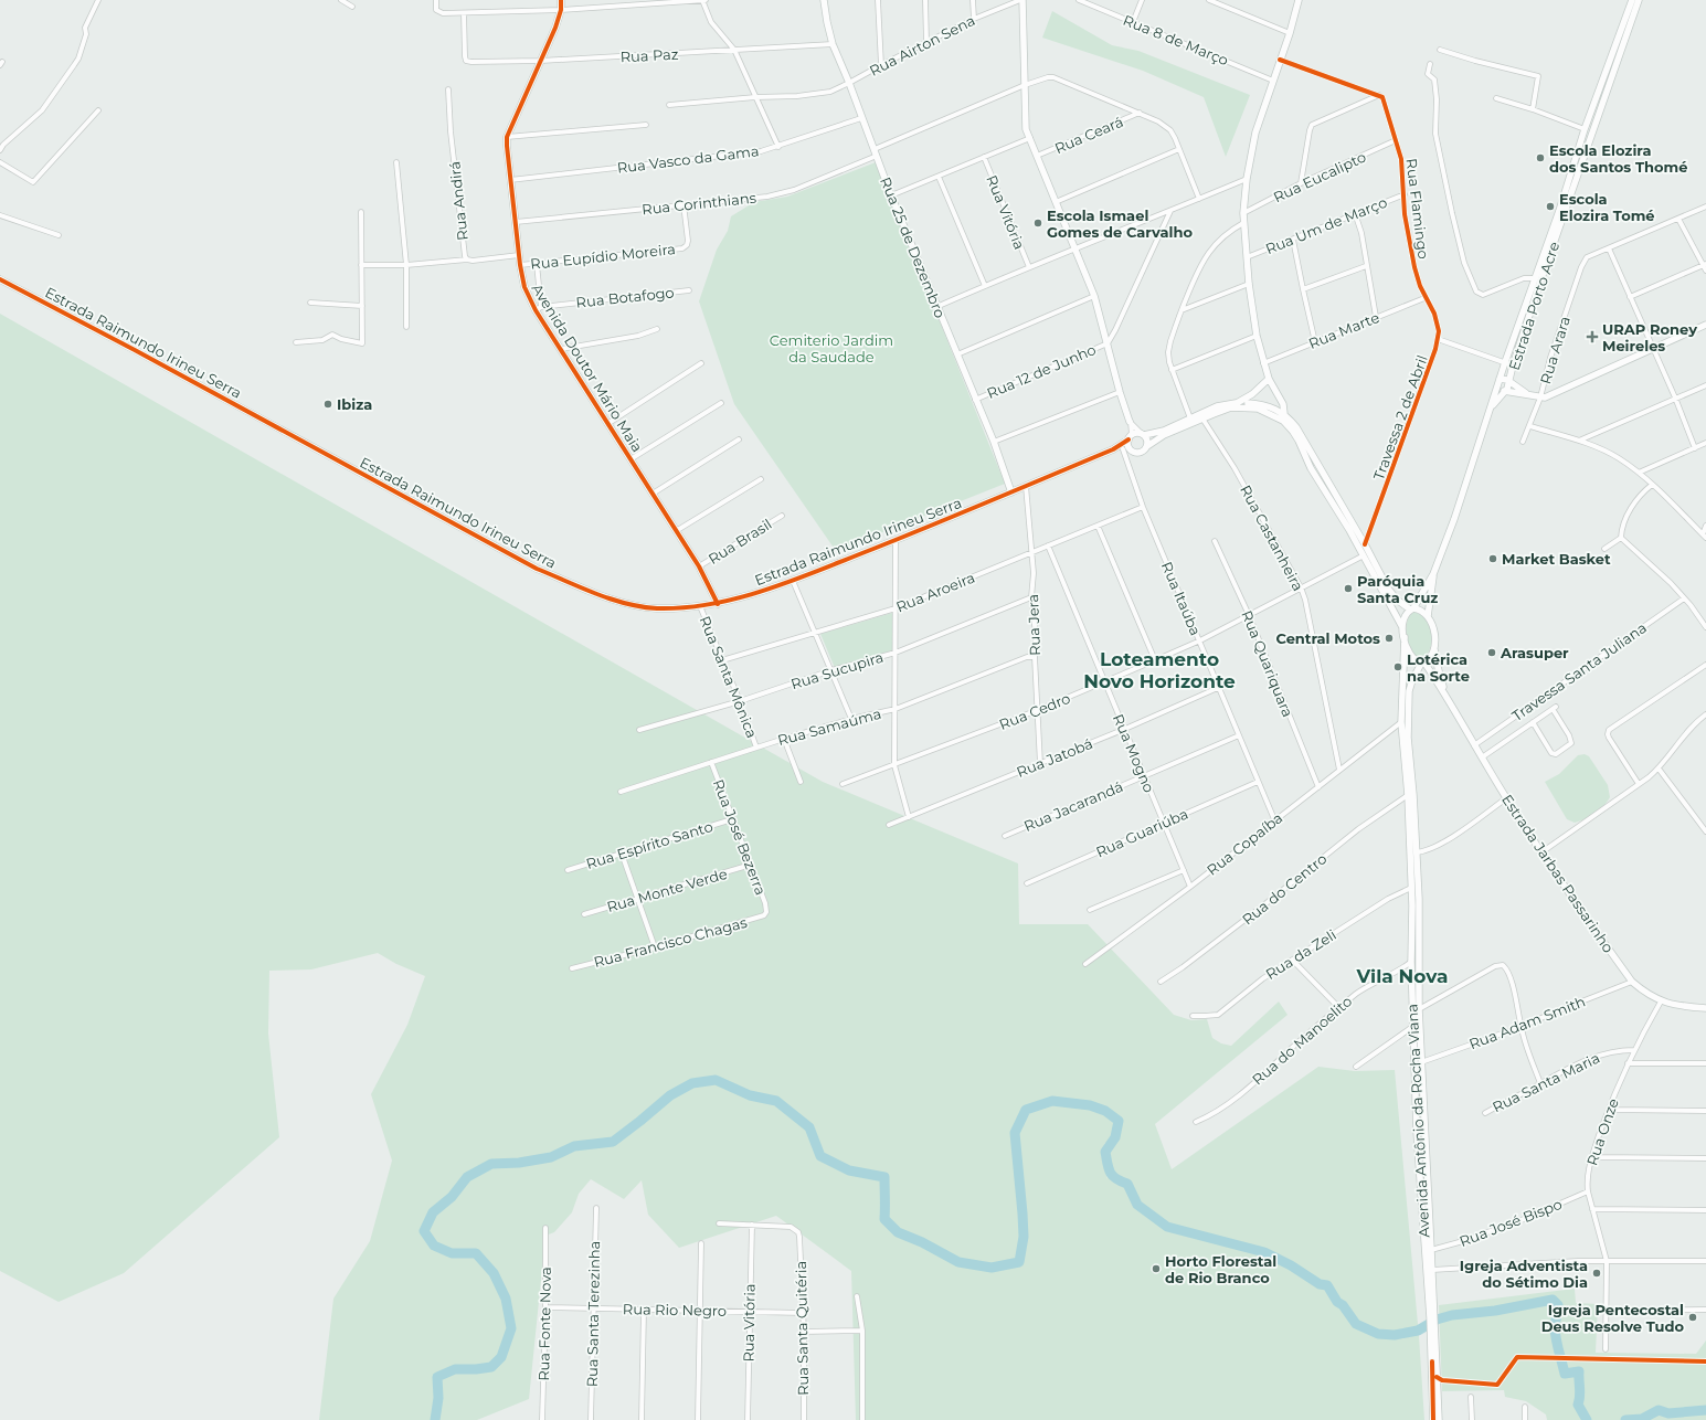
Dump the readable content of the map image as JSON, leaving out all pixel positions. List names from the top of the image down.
{
  "streets": {
    "street": [
      "Rua 8 de Março",
      "Rua Airton Sena",
      "Rua Paz",
      "Rua Ceará",
      "Rua Vasco da Gama",
      "Rua Eucalipto",
      "Rua Andirá",
      "Rua Corinthians",
      "Rua Flamingo",
      "Rua Vitória",
      "Rua Um de Março",
      "Rua 25 de Dezembro",
      "Rua Eupídio Moreira",
      "Rua Botafogo",
      "Estrada Porto Acre",
      "Rua Marte",
      "Estrada Raimundo Irineu Serra",
      "Rua Arara",
      "Avenida Doutor Mário Maia",
      "Rua 12 de Junho",
      "Travessa 2 de Abril",
      "Rua Castanheira",
      "Rua Brasil",
      "Rua Aroeira",
      "Rua Itaúba",
      "Rua Jera",
      "Rua Quariquara",
      "Rua Sucupira",
      "Travessa Santa Juliana",
      "Rua Santa Mônica",
      "Rua Cedro",
      "Rua Samaúma",
      "Rua Mogno",
      "Rua Jatobá",
      "Rua Jacarandá",
      "Rua Guariúba",
      "Rua José Bezerra",
      "Rua Copaíba",
      "Rua Espírito Santo",
      "Estrada Jarbas Passarinho",
      "Rua do Centro",
      "Rua Monte Verde",
      "Rua Francisco Chagas",
      "Rua da Zeli",
      "Rua Adam Smith",
      "Rua do Manoelito",
      "Rua Santa Maria",
      "Avenida Antônio da Rocha Viana",
      "Rua Onze",
      "Rua José Bispo",
      "Rua Rio Negro",
      "Rua Santa Terezinha",
      "Rua Fonte Nova",
      "Rua Santa Quitéria"
    ]
  },
  "crossings": [
    ["Rua Airton Sena", "Rua 25 de Dezembro"],
    ["Rua Paz", "Rua 25 de Dezembro"],
    ["Rua Paz", "Avenida Doutor Mário Maia"],
    ["Rua Vasco da Gama", "Rua 25 de Dezembro"],
    ["Rua Vasco da Gama", "Avenida Doutor Mário Maia"],
    ["Rua Eucalipto", "Rua Flamingo"],
    ["Rua Andirá", "Avenida Doutor Mário Maia"],
    ["Rua Corinthians", "Rua 25 de Dezembro"],
    ["Rua Corinthians", "Rua Eupídio Moreira"],
    ["Rua Corinthians", "Avenida Doutor Mário Maia"],
    ["Rua Flamingo", "Rua Um de Março"],
    ["Rua Flamingo", "Rua Marte"],
    ["Rua Flamingo", "Travessa 2 de Abril"],
    ["Rua Vitória", "Rua Rio Negro"],
    ["Rua Vitória", "Rua Santa Quitéria"],
    ["Rua 25 de Dezembro", "Estrada Raimundo Irineu Serra"],
    ["Rua 25 de Dezembro", "Rua 12 de Junho"],
    ["Rua Eupídio Moreira", "Avenida Doutor Mário Maia"],
    ["Rua Botafogo", "Avenida Doutor Mário Maia"],
    ["Estrada Porto Acre", "Estrada Jarbas Passarinho"],
    ["Rua Marte", "Travessa 2 de Abril"],
    ["Estrada Raimundo Irineu Serra", "Avenida Doutor Mário Maia"],
    ["Estrada Raimundo Irineu Serra", "Rua Itaúba"],
    ["Estrada Raimundo Irineu Serra", "Rua Jera"],
    ["Estrada Raimundo Irineu Serra", "Rua Santa Mônica"],
    ["Avenida Doutor Mário Maia", "Rua Brasil"],
    ["Rua Castanheira", "Rua Cedro"],
    ["Rua Castanheira", "Rua Copaíba"],
    ["Rua Aroeira", "Rua Itaúba"],
    ["Rua Aroeira", "Rua Jera"],
    ["Rua Aroeira", "Rua Santa Mônica"],
    ["Rua Aroeira", "Rua Mogno"],
    ["Rua Itaúba", "Rua Cedro"],
    ["Rua Itaúba", "Rua Jatobá"],
    ["Rua Itaúba", "Rua Jacarandá"],
    ["Rua Itaúba", "Rua Guariúba"],
    ["Rua Itaúba", "Rua Copaíba"],
    ["Rua Jera", "Rua Sucupira"],
    ["Rua Jera", "Rua Cedro"],
    ["Rua Jera", "Rua Samaúma"],
    ["Rua Jera", "Rua Jatobá"],
    ["Rua Quariquara", "Rua Cedro"],
    ["Rua Quariquara", "Rua Copaíba"],
    ["Rua Sucupira", "Rua Santa Mônica"],
    ["Travessa Santa Juliana", "Estrada Jarbas Passarinho"],
    ["Rua Santa Mônica", "Rua Samaúma"],
    ["Rua Cedro", "Rua Mogno"],
    ["Rua Samaúma", "Rua José Bezerra"],
    ["Rua Mogno", "Rua Jatobá"],
    ["Rua Mogno", "Rua Jacarandá"],
    ["Rua Mogno", "Rua Guariúba"],
    ["Rua Mogno", "Rua Copaíba"],
    ["Rua José Bezerra", "Rua Espírito Santo"],
    ["Rua José Bezerra", "Rua Monte Verde"],
    ["Rua José Bezerra", "Rua Francisco Chagas"],
    ["Rua Copaíba", "Avenida Antônio da Rocha Viana"],
    ["Estrada Jarbas Passarinho", "Rua Adam Smith"],
    ["Estrada Jarbas Passarinho", "Avenida Antônio da Rocha Viana"],
    ["Estrada Jarbas Passarinho", "Rua Onze"],
    ["Rua do Centro", "Avenida Antônio da Rocha Viana"],
    ["Rua da Zeli", "Avenida Antônio da Rocha Viana"],
    ["Rua Adam Smith", "Avenida Antônio da Rocha Viana"],
    ["Rua do Manoelito", "Avenida Antônio da Rocha Viana"],
    ["Rua Santa Maria", "Rua Onze"],
    ["Avenida Antônio da Rocha Viana", "Rua José Bispo"],
    ["Rua Onze", "Rua José Bispo"],
    ["Rua Rio Negro", "Rua Santa Terezinha"],
    ["Rua Rio Negro", "Rua Fonte Nova"],
    ["Rua Rio Negro", "Rua Santa Quitéria"]
  ],
  "districts": ["Loteamento Novo Horizonte", "Vila Nova"],
  "parks": ["Cemiterio Jardim da Saudade"],
  "places": {
    "other": [
      "Escola Elozira dos Santos Thomé",
      "Escola Elozira Tomé",
      "Escola Ismael Gomes de Carvalho",
      "Ibiza",
      "Market Basket",
      "Paróquia Santa Cruz",
      "Central Motos",
      "Arasuper",
      "Lotérica na Sorte",
      "Horto Florestal de Rio Branco",
      "Igreja Adventista do Sétimo Dia",
      "Igreja Pentecostal Deus Resolve Tudo"
    ],
    "health": ["URAP Roney Meireles"]
  }
}
